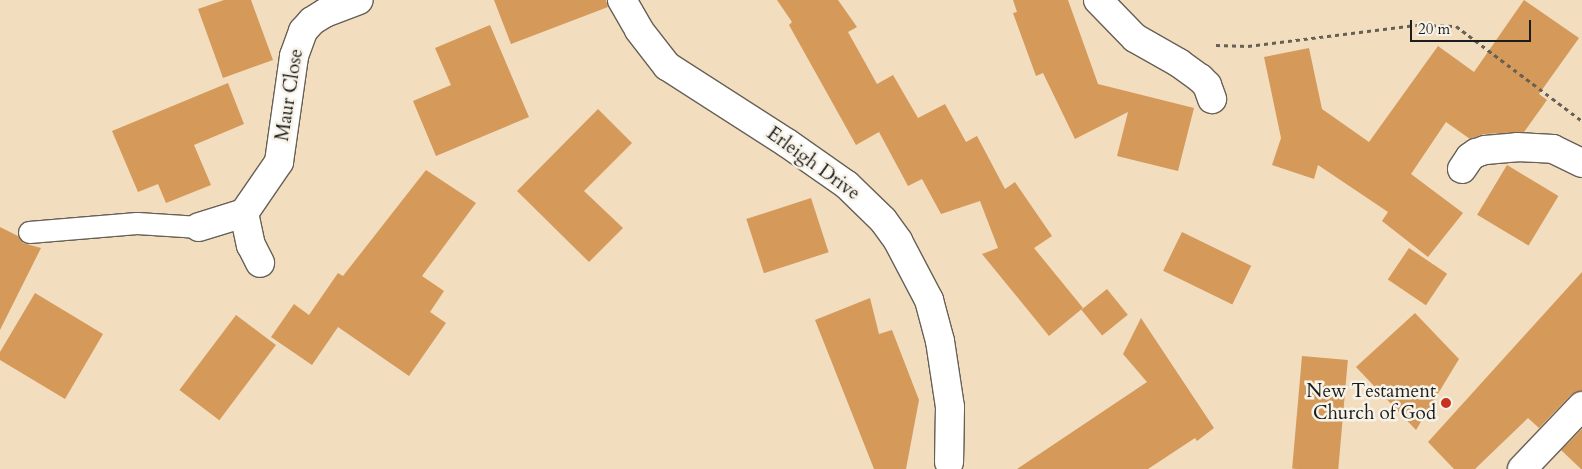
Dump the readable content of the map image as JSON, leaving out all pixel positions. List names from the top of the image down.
{
  "streets": {
    "street": ["Maur Close", "Erleigh Drive"]
  },
  "places": ["New Testament Church of God"],
  "scale_bar": "20 m"
}
